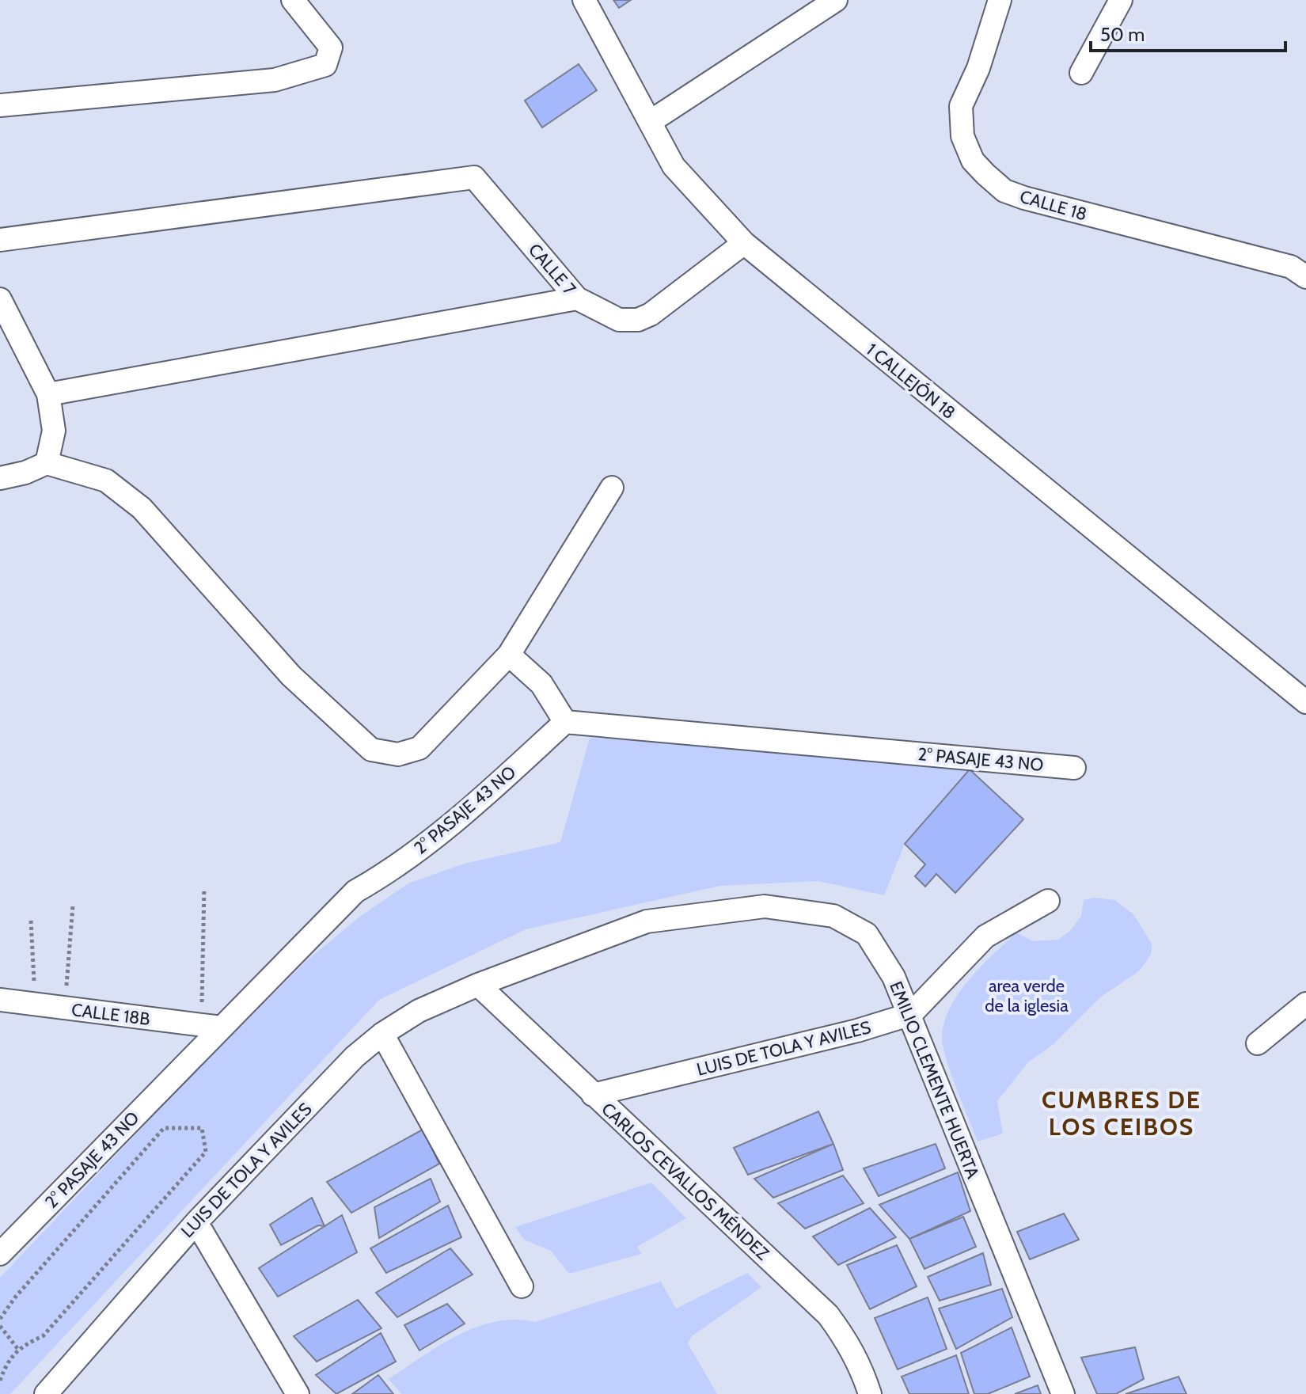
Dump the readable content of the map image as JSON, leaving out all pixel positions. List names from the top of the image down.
{
  "streets": {
    "street": [
      "CALLE 18",
      "CALLE 7",
      "1 CALLEJÓN 18",
      "2° PASAJE 43 NO",
      "CALLE 18B",
      "LUIS DE TOLA Y AVILES",
      "EMILIO CLEMENTE HUERTA",
      "CARLOS CEVALLOS MÉNDEZ"
    ]
  },
  "crossings": [
    ["CALLE 7", "1 CALLEJÓN 18"],
    ["2° PASAJE 43 NO", "CALLE 18B"],
    ["LUIS DE TOLA Y AVILES", "EMILIO CLEMENTE HUERTA"],
    ["LUIS DE TOLA Y AVILES", "CARLOS CEVALLOS MÉNDEZ"],
    ["EMILIO CLEMENTE HUERTA", "CARLOS CEVALLOS MÉNDEZ"]
  ],
  "districts": ["CUMBRES DE LOS CEIBOS"],
  "parks": ["area verde de la iglesia"],
  "scale_bar": "50 m"
}
